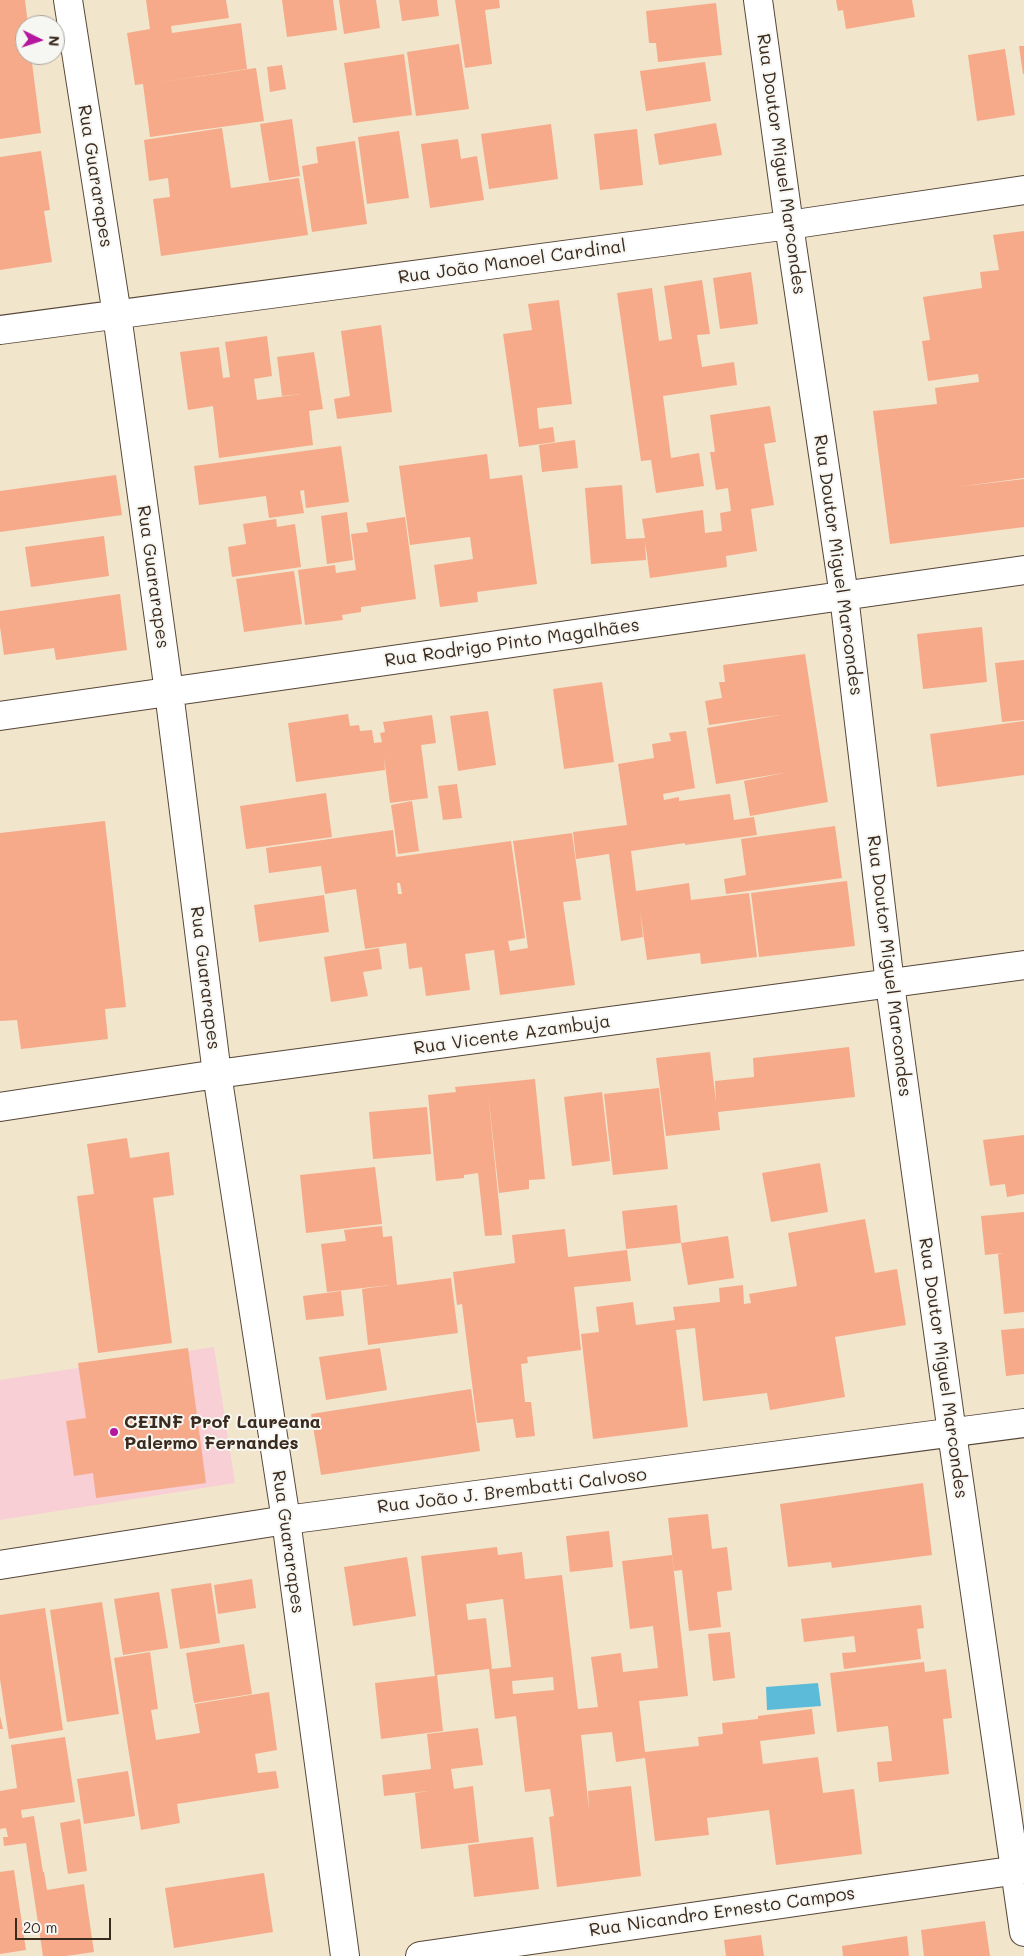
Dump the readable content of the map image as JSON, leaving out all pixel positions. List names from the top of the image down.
{
  "streets": {
    "street": [
      "Rua Doutor Miguel Marcondes",
      "Rua Guararapes",
      "Rua João Manoel Cardinal",
      "Rua Rodrigo Pinto Magalhães",
      "Rua Vicente Azambuja",
      "Rua João J. Brembatti Calvoso",
      "Rua Nicandro Ernesto Campos"
    ]
  },
  "crossings": [
    ["Rua Doutor Miguel Marcondes", "Rua João Manoel Cardinal"],
    ["Rua Doutor Miguel Marcondes", "Rua Rodrigo Pinto Magalhães"],
    ["Rua Doutor Miguel Marcondes", "Rua Vicente Azambuja"],
    ["Rua Doutor Miguel Marcondes", "Rua João J. Brembatti Calvoso"],
    ["Rua Doutor Miguel Marcondes", "Rua Nicandro Ernesto Campos"],
    ["Rua Guararapes", "Rua João Manoel Cardinal"],
    ["Rua Guararapes", "Rua Rodrigo Pinto Magalhães"],
    ["Rua Guararapes", "Rua Vicente Azambuja"],
    ["Rua Guararapes", "Rua João J. Brembatti Calvoso"]
  ],
  "places": ["CEINF Prof Laureana Palermo Fernandes"],
  "scale_bar": "20 m",
  "north": "right"
}
